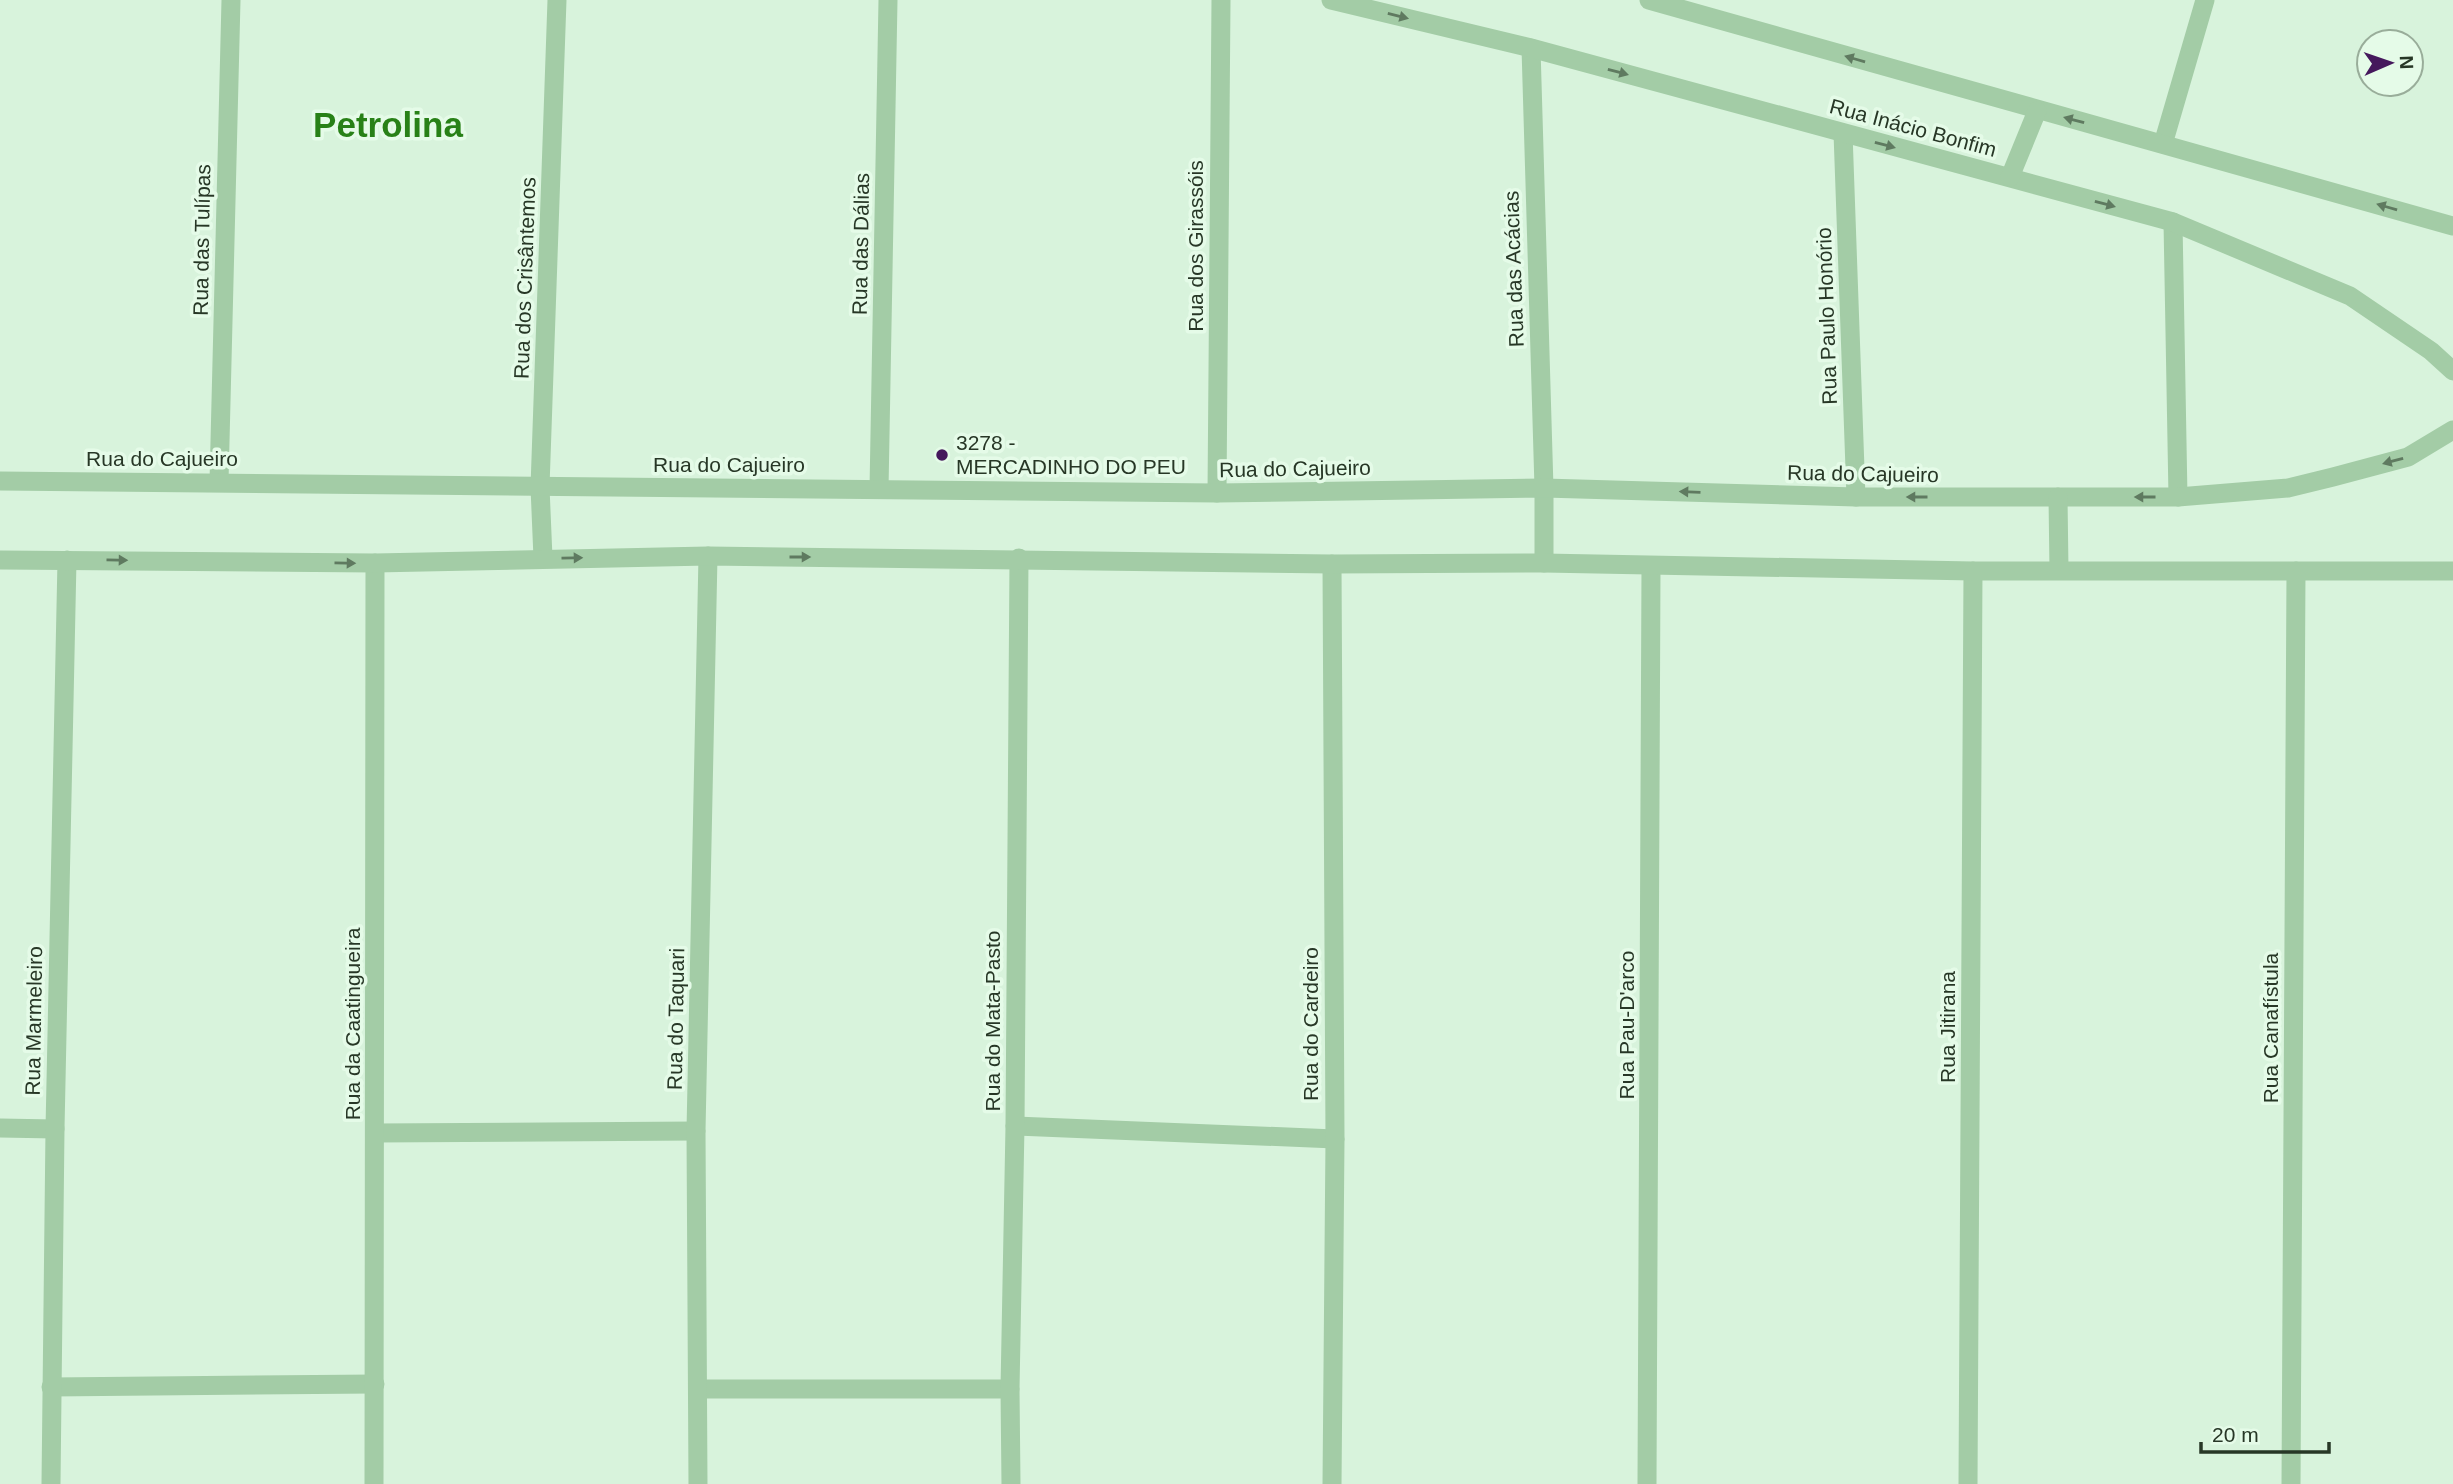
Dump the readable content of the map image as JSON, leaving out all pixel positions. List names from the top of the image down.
{
  "streets": {
    "street": [
      "Rua Inácio Bonfim",
      "Rua das Tulípas",
      "Rua das Dálias",
      "Rua dos Girassóis",
      "Rua das Acácias",
      "Rua dos Crisântemos",
      "Rua Paulo Honório",
      "Rua do Cajueiro",
      "Rua do Taquari",
      "Rua Marmeleiro",
      "Rua do Mata-Pasto",
      "Rua da Caatingueira",
      "Rua do Cardeiro",
      "Rua Pau-D'arco",
      "Rua Jitirana",
      "Rua Canafístula"
    ]
  },
  "crossings": [
    ["Rua Inácio Bonfim", "Rua das Acácias"],
    ["Rua Inácio Bonfim", "Rua Paulo Honório"],
    ["Rua das Tulípas", "Rua do Cajueiro"],
    ["Rua das Dálias", "Rua do Cajueiro"],
    ["Rua dos Girassóis", "Rua do Cajueiro"],
    ["Rua das Acácias", "Rua do Cajueiro"],
    ["Rua dos Crisântemos", "Rua do Cajueiro"],
    ["Rua Paulo Honório", "Rua do Cajueiro"]
  ],
  "districts": ["Petrolina"],
  "places": ["3278 - MERCADINHO DO PEU"],
  "scale_bar": "20 m",
  "north": "right"
}
